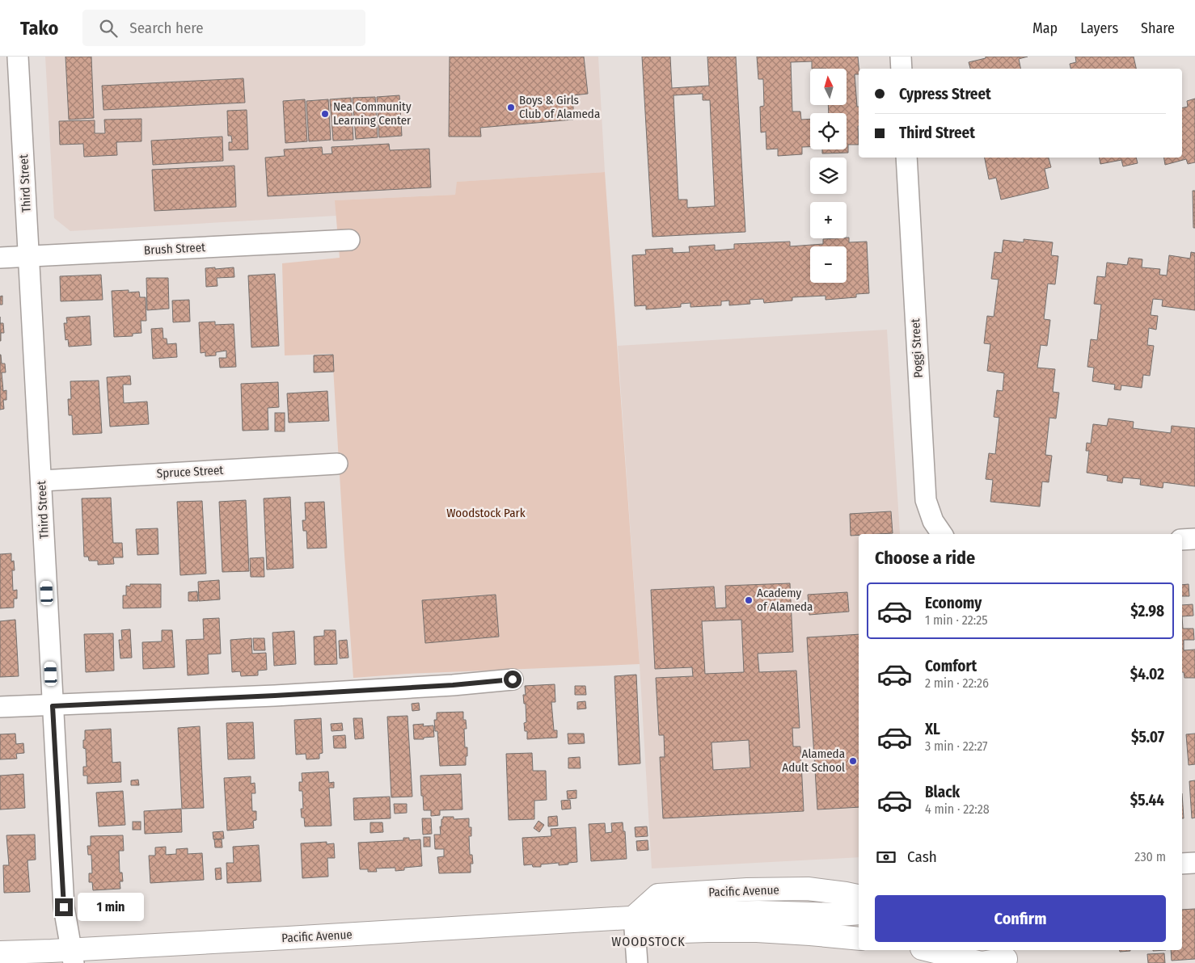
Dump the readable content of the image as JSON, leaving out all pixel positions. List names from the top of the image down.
{
  "streets": {
    "street": [
      "Third Street",
      "Brush Street",
      "Poggi Street",
      "Spruce Street",
      "Pacific Avenue"
    ]
  },
  "crossings": [
    ["Third Street", "Brush Street"],
    ["Third Street", "Spruce Street"],
    ["Third Street", "Pacific Avenue"]
  ],
  "districts": ["WOODSTOCK"],
  "parks": ["Woodstock Park"],
  "places": [
    "Boys & Girls Club of Alameda",
    "Nea Community Learning Center",
    "Academy of Alameda",
    "Alameda Adult School"
  ],
  "north": "top",
  "page": {
    "header": "Tako",
    "search": "Search here",
    "nav": ["Map", "Layers", "Share"],
    "map_buttons": ["+", "−"],
    "banner": ["Cypress Street", "Third Street"],
    "heading": "Choose a ride",
    "list": [
      {
        "name": "Economy",
        "note": "1 min · 22:25",
        "value": "$2.98"
      },
      {
        "name": "Comfort",
        "note": "2 min · 22:26",
        "value": "$4.02"
      },
      {
        "name": "XL",
        "note": "3 min · 22:27",
        "value": "$5.07"
      },
      {
        "name": "Black",
        "note": "4 min · 22:28",
        "value": "$5.44"
      }
    ],
    "pay": ["Cash", "230 m"],
    "buttons": "Confirm",
    "bubble": "1 min"
  }
}
